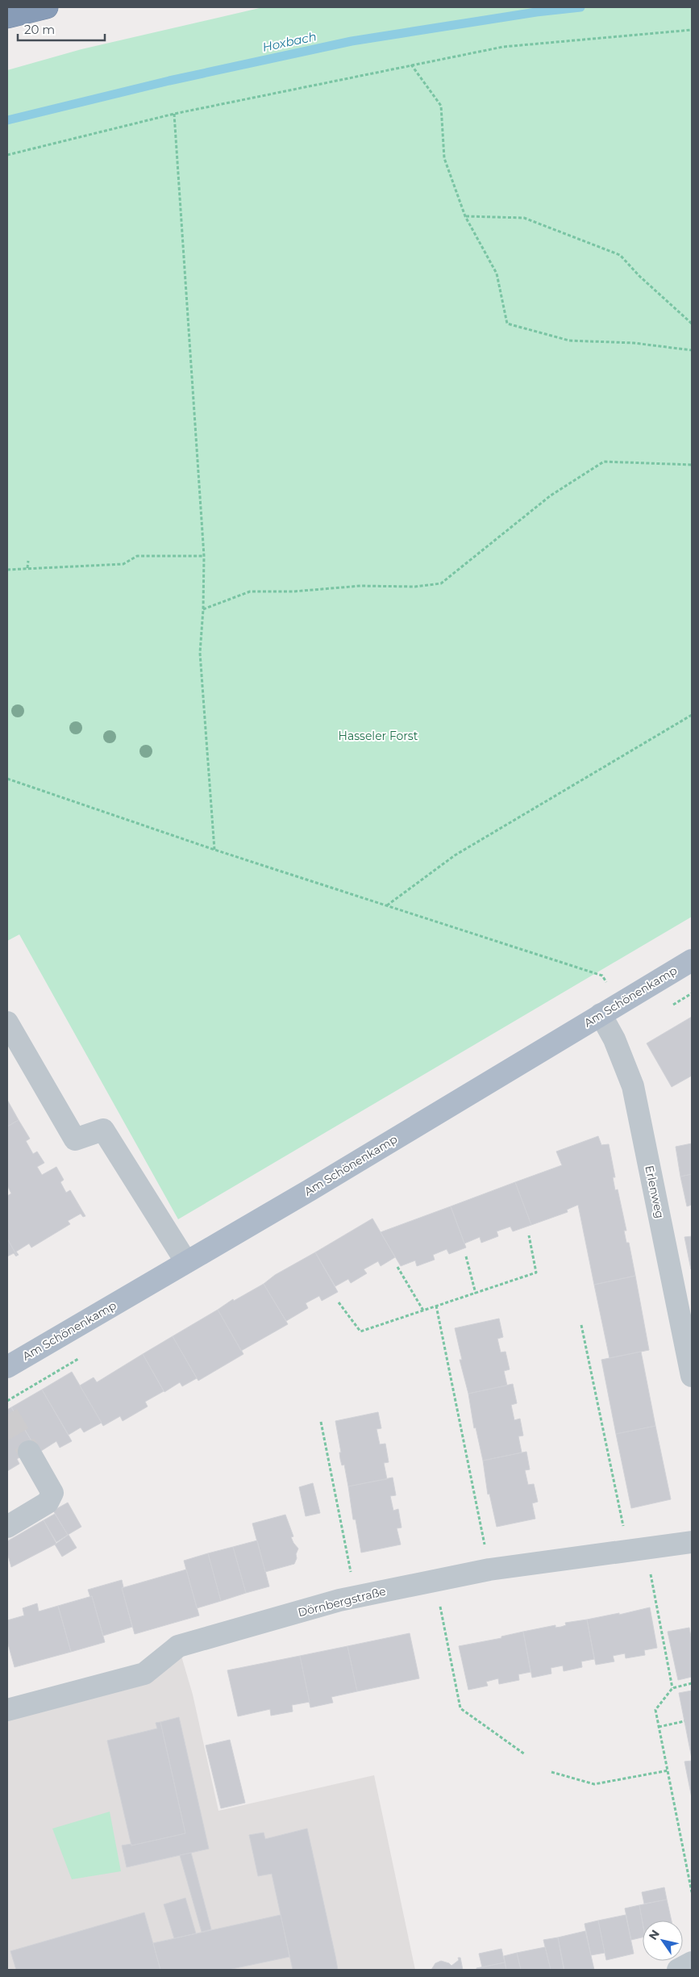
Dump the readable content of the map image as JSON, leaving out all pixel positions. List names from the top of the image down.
{
  "streets": {
    "main road": ["Am Schönenkamp"],
    "street": ["Erlenweg", "Dörnbergstraße"]
  },
  "crossings": [
    ["Am Schönenkamp", "Erlenweg"]
  ],
  "water": ["Hoxbach"],
  "parks": ["Hasseler Forst"],
  "scale_bar": "20 m",
  "north": "top left"
}
